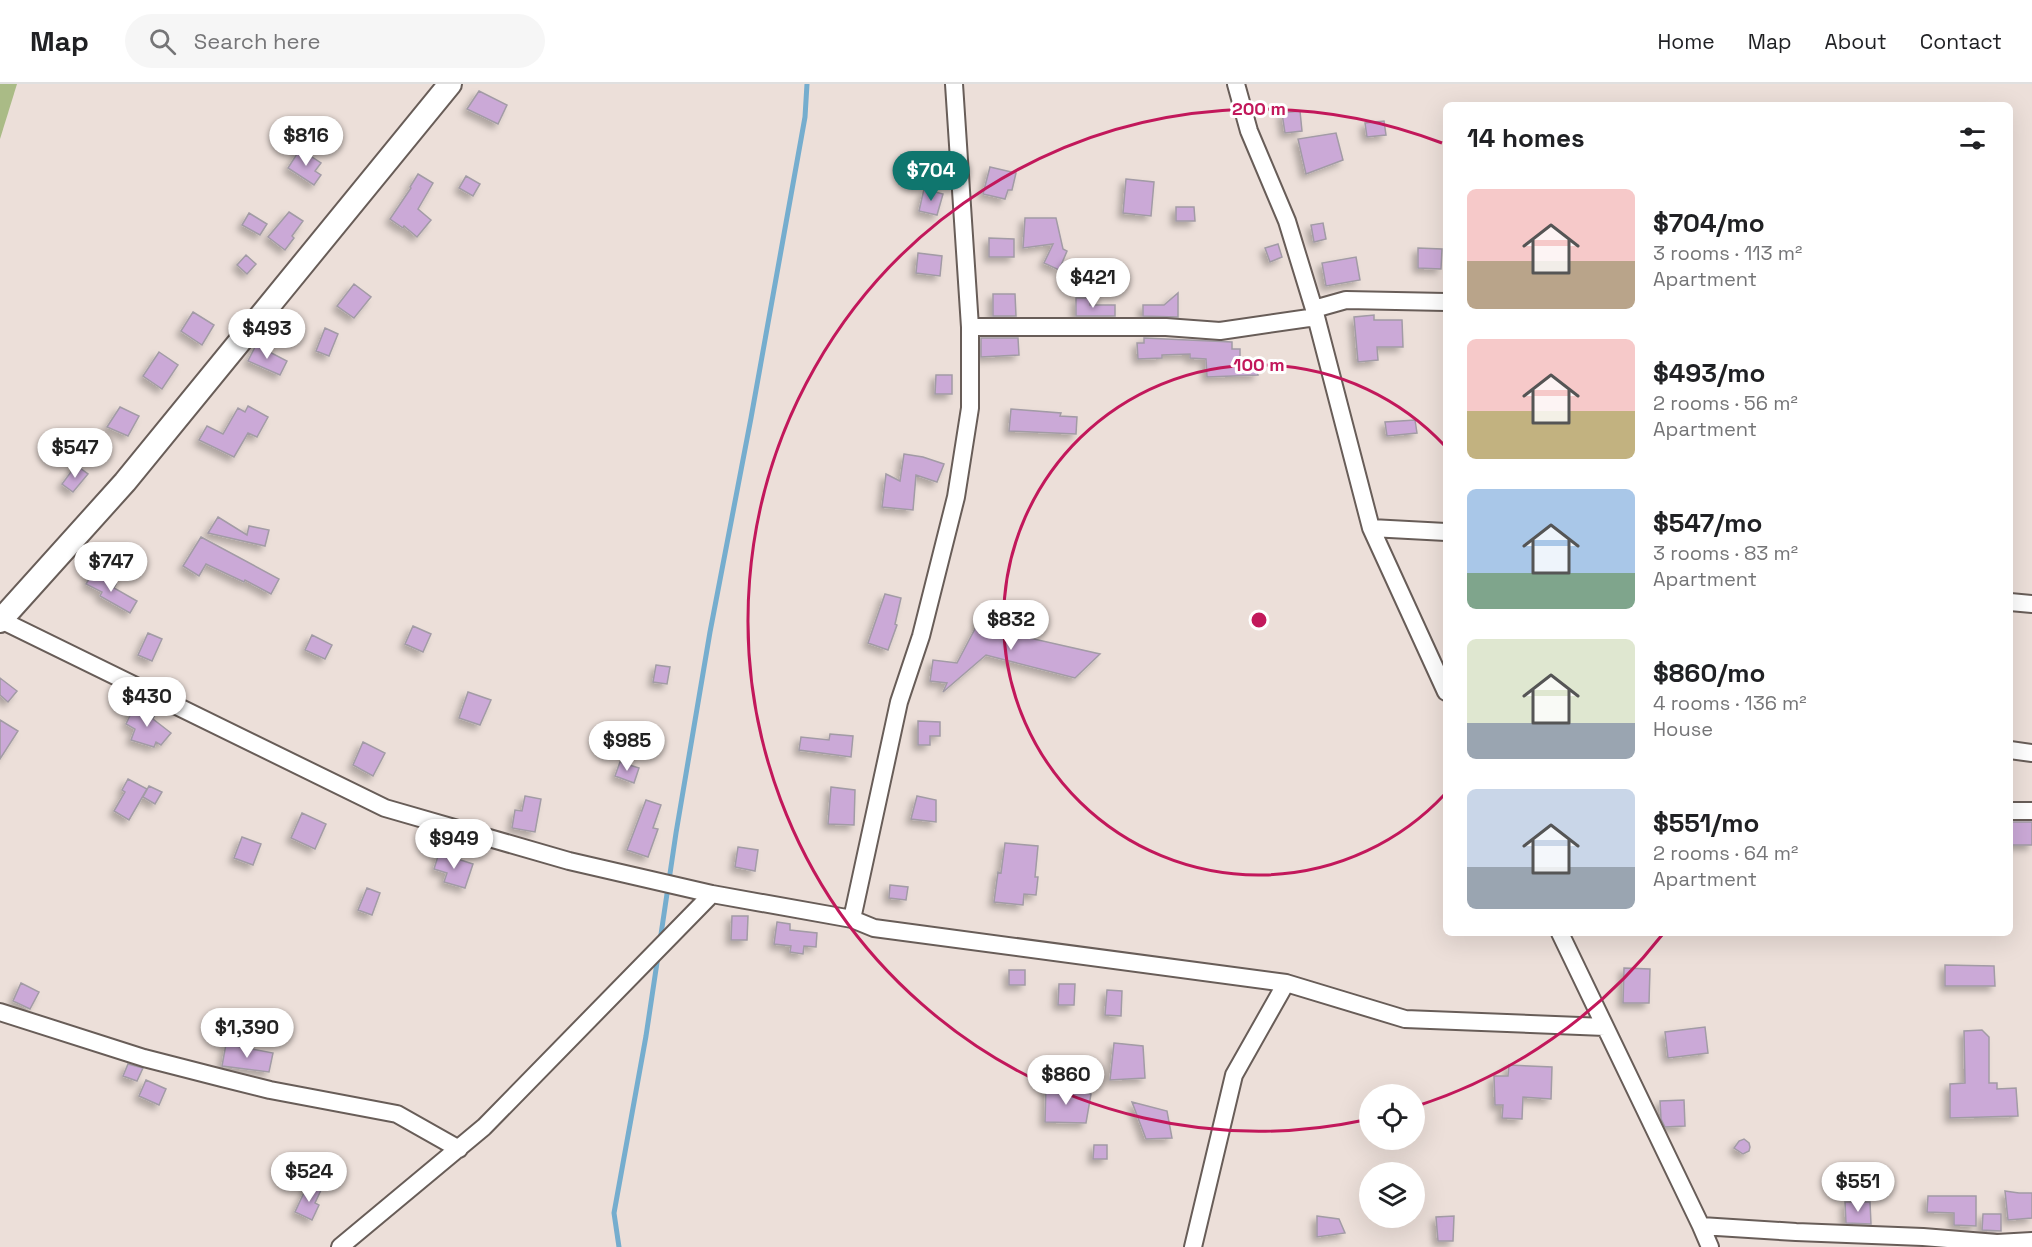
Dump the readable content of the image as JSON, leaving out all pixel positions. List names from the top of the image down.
{
  "page": {
    "header": "Map",
    "search": "Search here",
    "nav": [
      "Home",
      "Map",
      "About",
      "Contact"
    ],
    "heading": "14 homes",
    "price": [
      "$816",
      "$704",
      "$421",
      "$493",
      "$547",
      "$747",
      "$832",
      "$430",
      "$985",
      "$949",
      "$1,390",
      "$860",
      "$524",
      "$551"
    ],
    "list": [
      {
        "name": "$704/mo",
        "note": "3 rooms · 113 m² · Apartment"
      },
      {
        "name": "$493/mo",
        "note": "2 rooms · 56 m² · Apartment"
      },
      {
        "name": "$547/mo",
        "note": "3 rooms · 83 m² · Apartment"
      },
      {
        "name": "$860/mo",
        "note": "4 rooms · 136 m² · House"
      },
      {
        "name": "$551/mo",
        "note": "2 rooms · 64 m² · Apartment"
      }
    ]
  },
  "rings": ["200 m", "100 m"]
}
